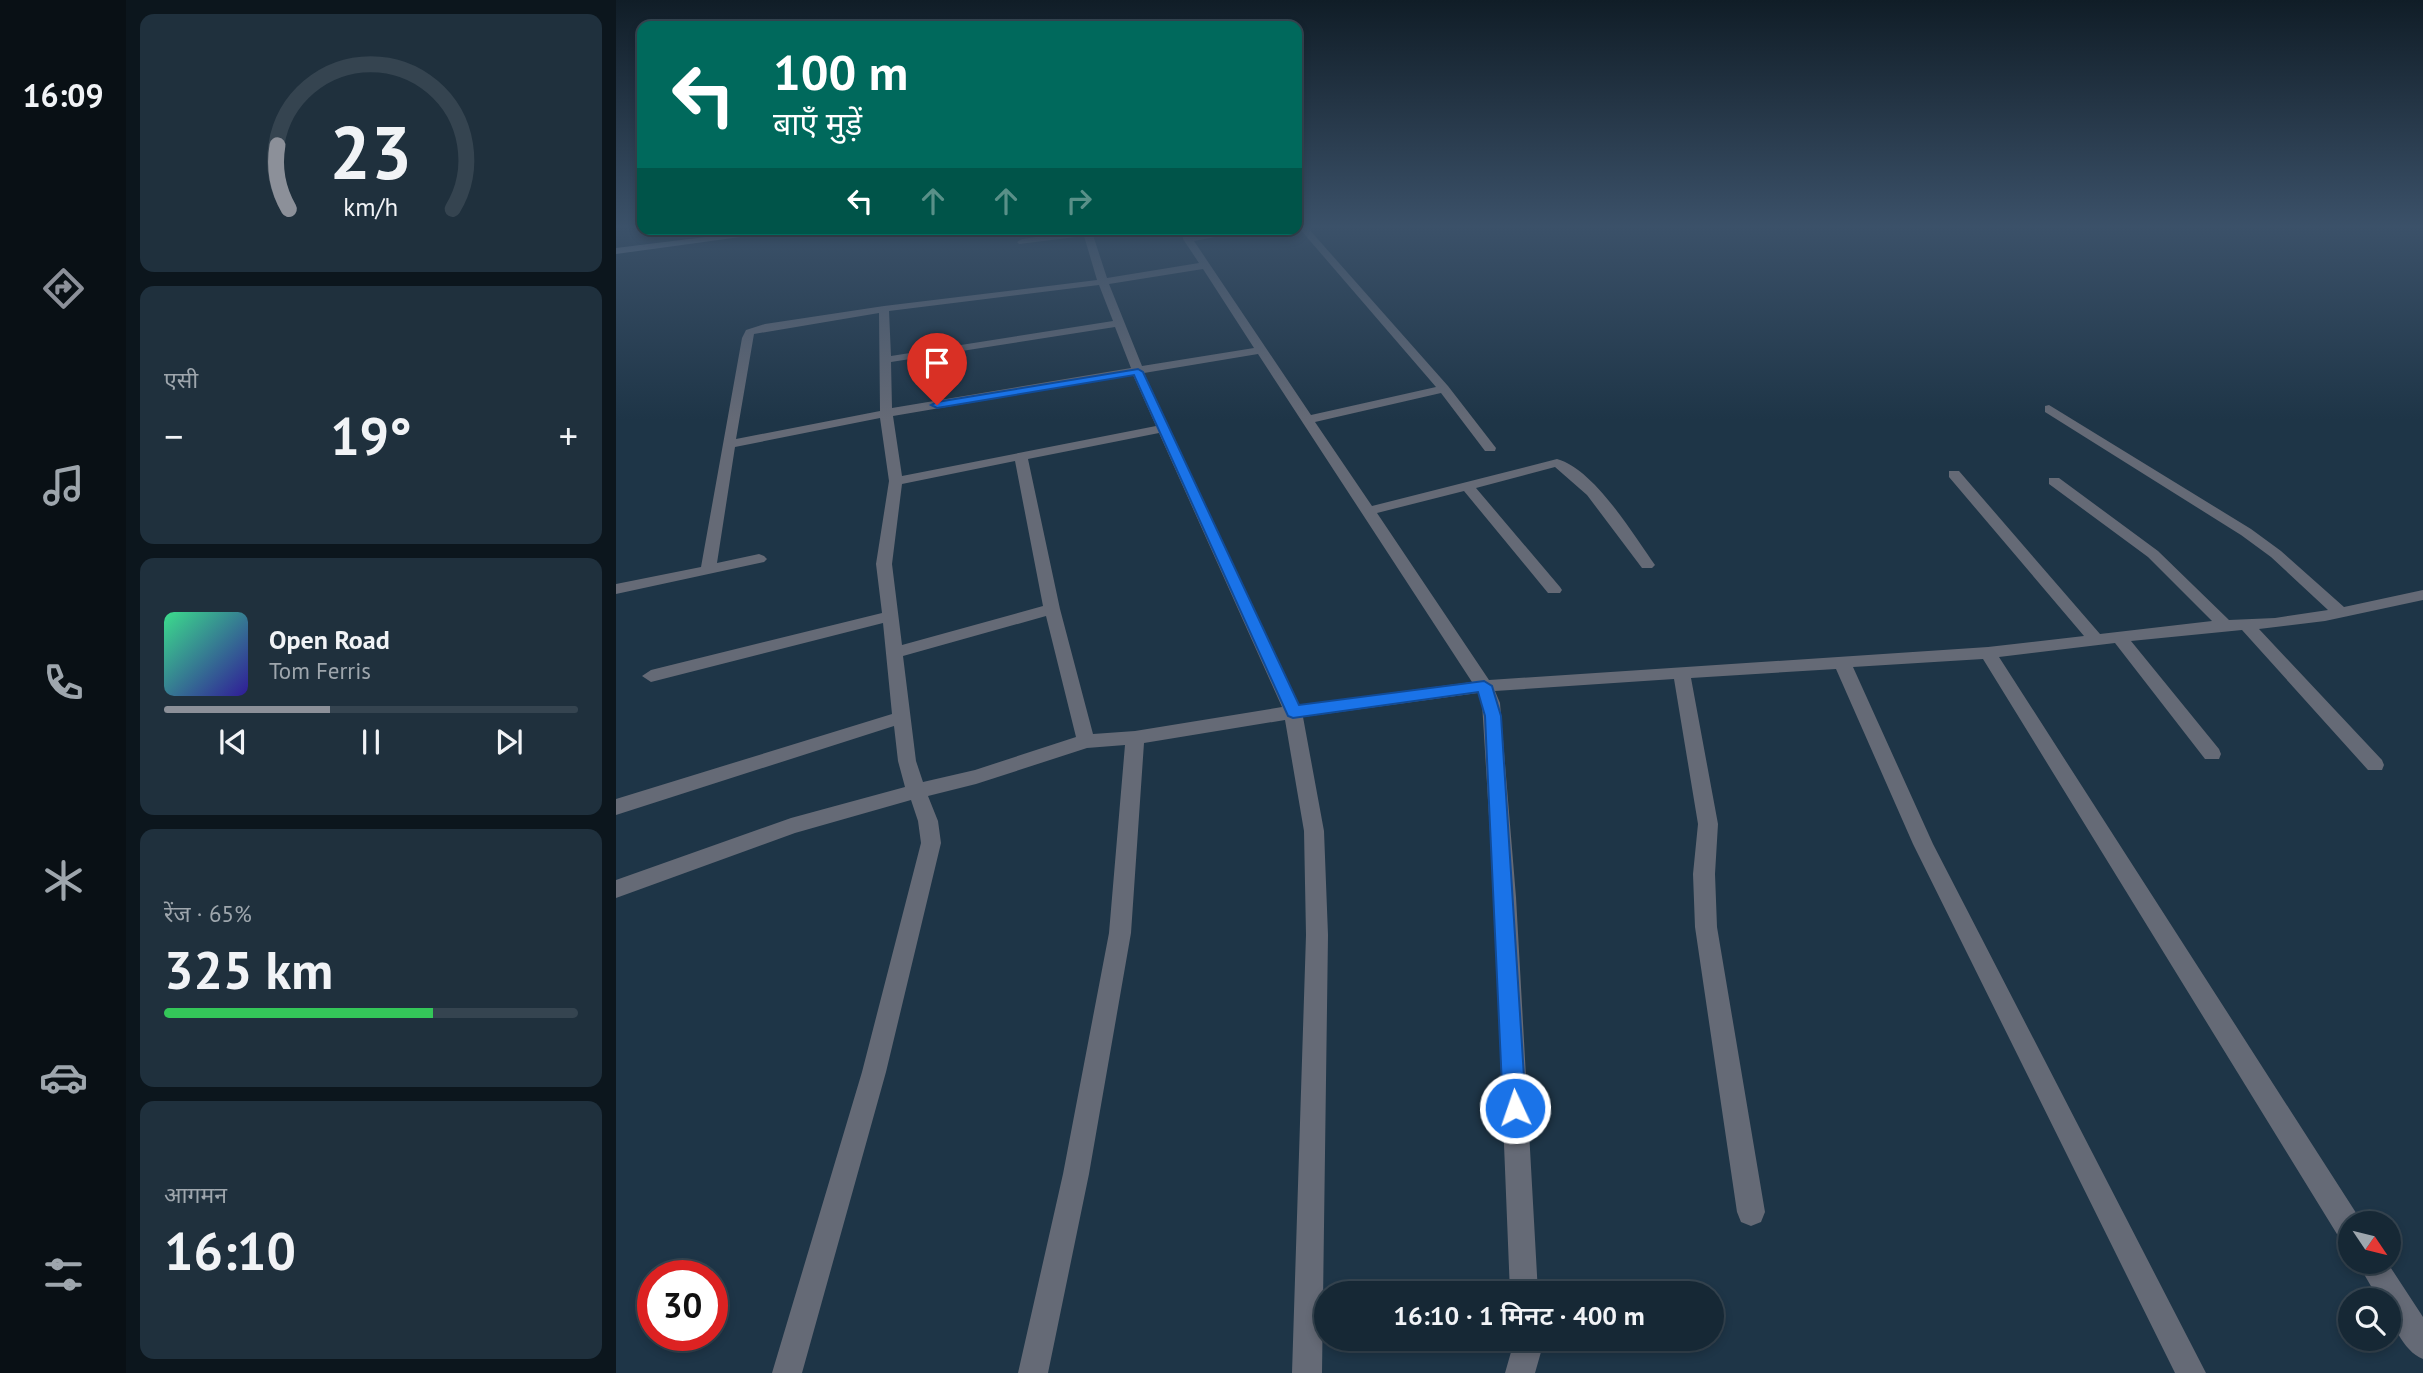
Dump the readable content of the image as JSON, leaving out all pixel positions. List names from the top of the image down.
{
  "north": "bottom right",
  "page": {
    "tabs": "16:09",
    "turn": ["100 m", "बाएँ मुड़ें"],
    "tile": [
      "एसी",
      ["रेंज · 65%", "325 km"],
      ["आगमन", "16:10"]
    ],
    "heat": ["−", "19°", "+"],
    "song": ["Open Road", "Tom Ferris"],
    "limit": "30",
    "trip": "16:10 · 1 मिनट · 400 m",
    "gauge": ["23", "km/h"]
  }
}
